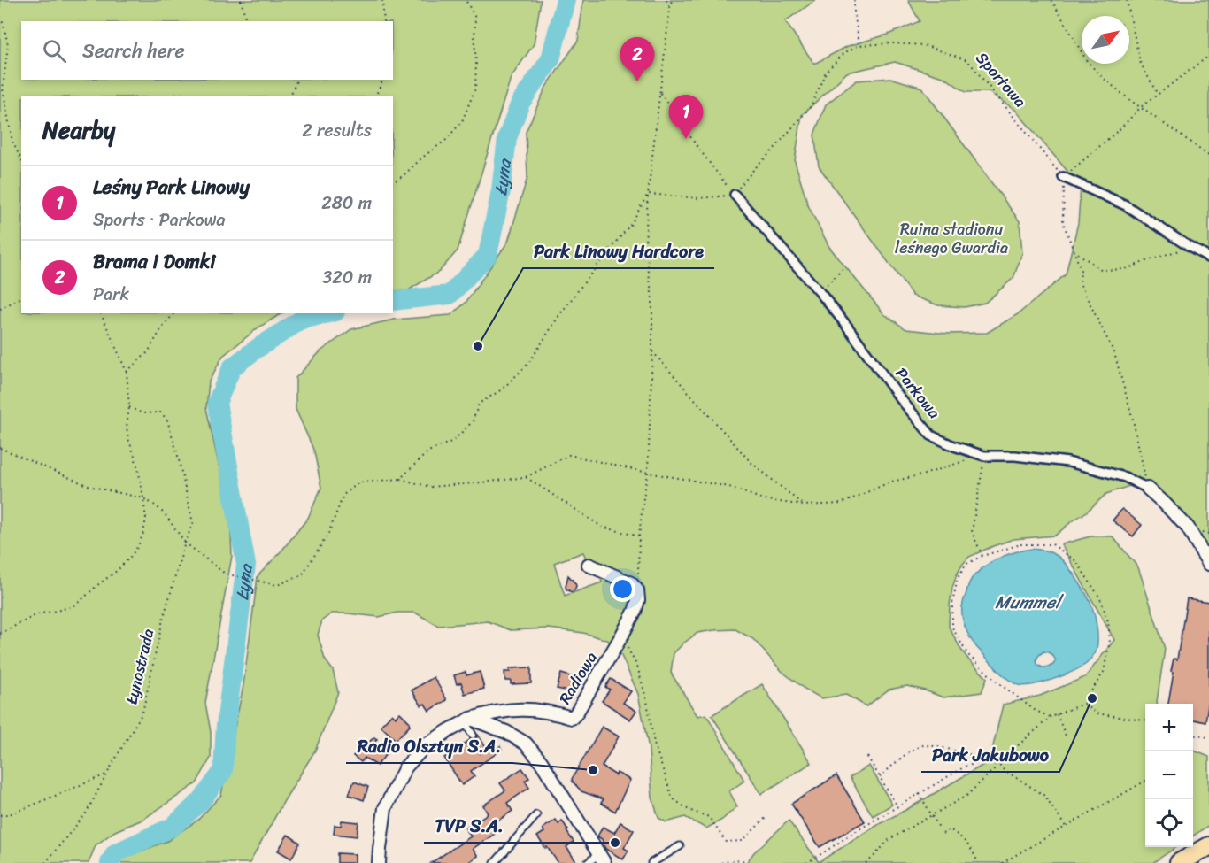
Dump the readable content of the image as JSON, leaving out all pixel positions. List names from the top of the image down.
{
  "streets": {
    "street": ["Parkowa", "Radiowa"],
    "path": ["Sportowa", "Łynostrada"]
  },
  "water": ["Łyna", "Mummel"],
  "parks": ["Ruina stadionu leśnego Gwardia"],
  "places": [
    "Park Linowy Hardcore",
    "Park Jakubowo",
    "Radio Olsztyn S.A.",
    "TVP S.A."
  ],
  "north": "top right",
  "page": {
    "search": "Search here",
    "pins": ["2", "1"],
    "heading": ["Nearby", "2 results"],
    "list": [
      {
        "mark": "1",
        "name": "Leśny Park Linowy",
        "note": "Sports · Parkowa",
        "value": "280 m"
      },
      {
        "mark": "2",
        "name": "Brama i Domki",
        "note": "Park",
        "value": "320 m"
      }
    ],
    "map_buttons": ["+", "−"]
  }
}
